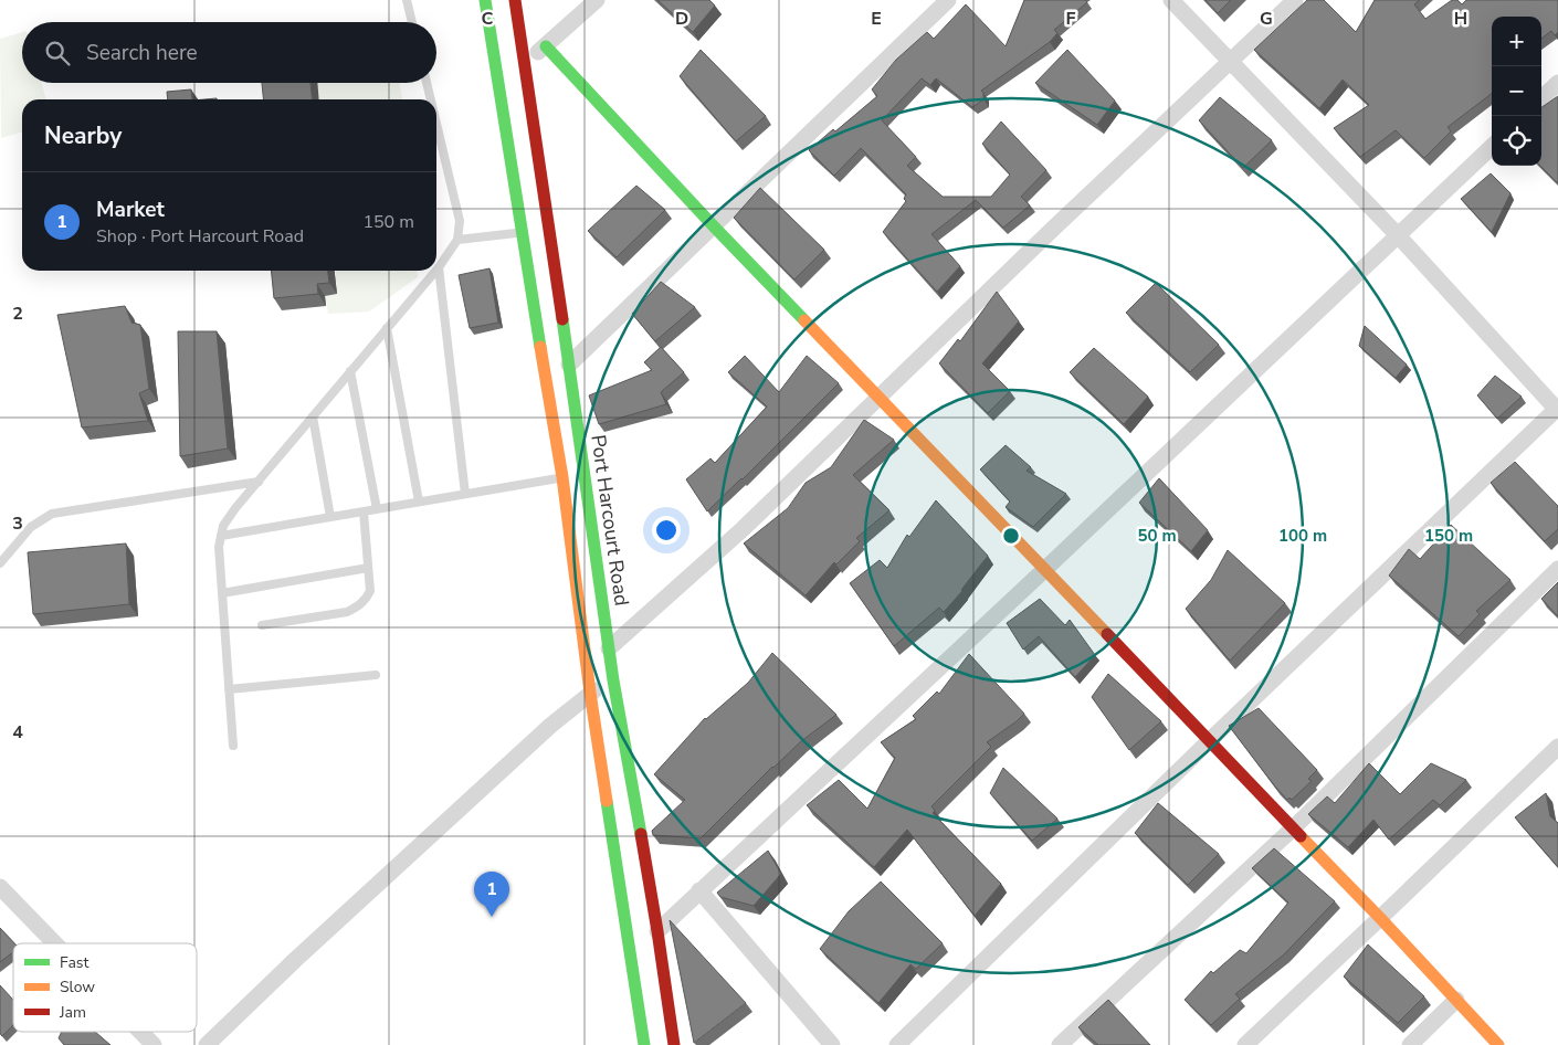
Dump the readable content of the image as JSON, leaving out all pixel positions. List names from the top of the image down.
{
  "streets": {
    "main road": ["Port Harcourt Road"]
  },
  "legend": ["Fast", "Slow", "Jam"],
  "page": {
    "map_buttons": ["+", "−"],
    "search": "Search here",
    "heading": "Nearby",
    "list": [
      {
        "mark": "1",
        "name": "Market",
        "note": "Shop · Port Harcourt Road",
        "value": "150 m"
      }
    ],
    "pins": "1"
  },
  "grid": {
    "columns": [
      "C",
      "D",
      "E",
      "F",
      "G",
      "H"
    ],
    "rows": ["2", "3", "4"]
  },
  "rings": ["50 m", "100 m", "150 m"]
}
